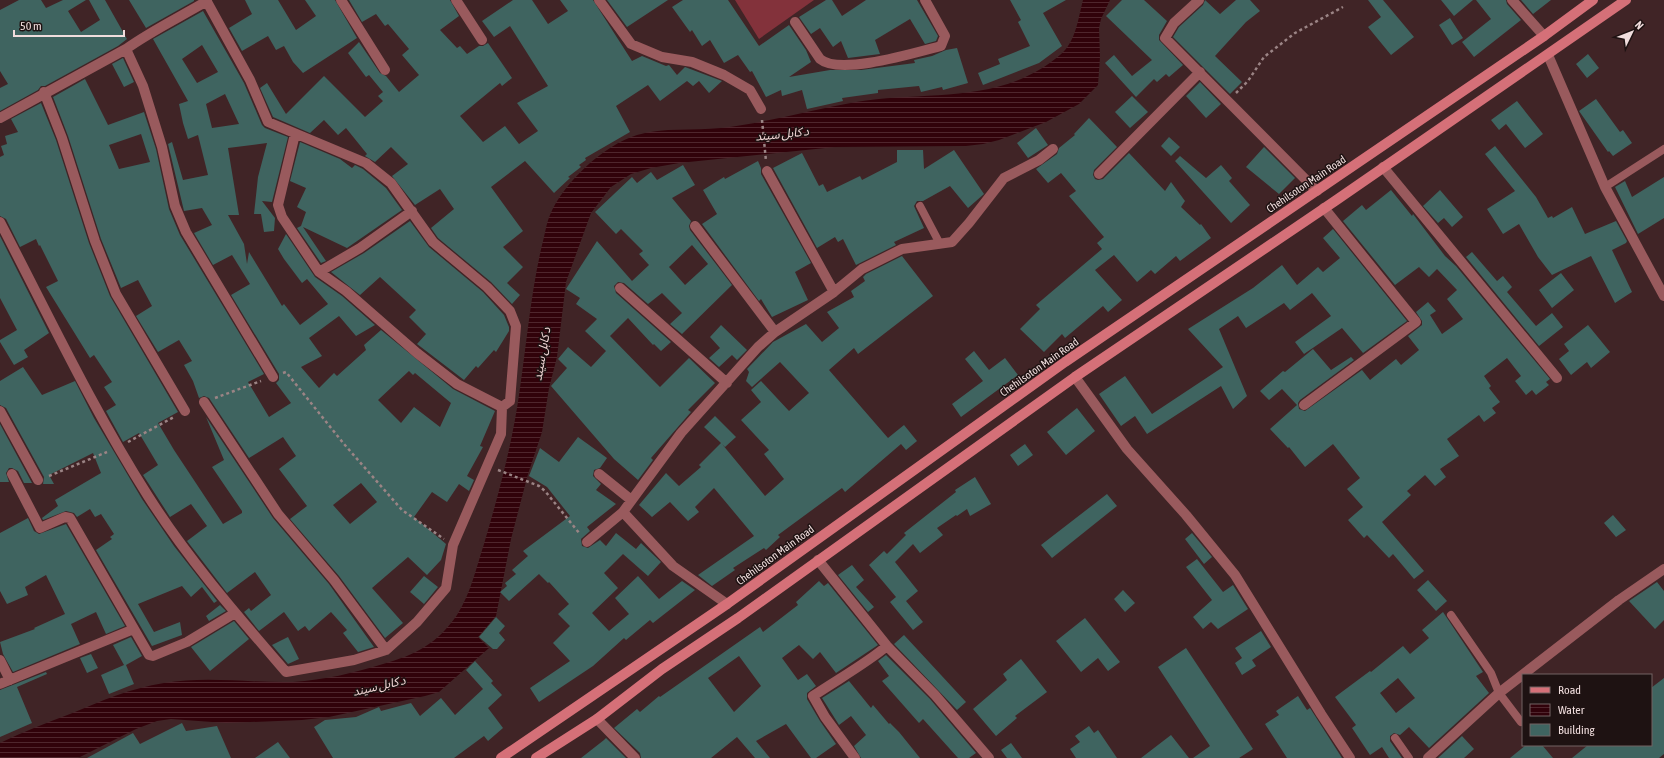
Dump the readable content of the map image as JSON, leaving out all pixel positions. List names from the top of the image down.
{
  "streets": {
    "main road": ["Chehilsoton Main Road"]
  },
  "water": ["د کابل سيند"],
  "legend": ["Road", "Water", "Building"],
  "scale_bar": "50 m",
  "north": "top right"
}
